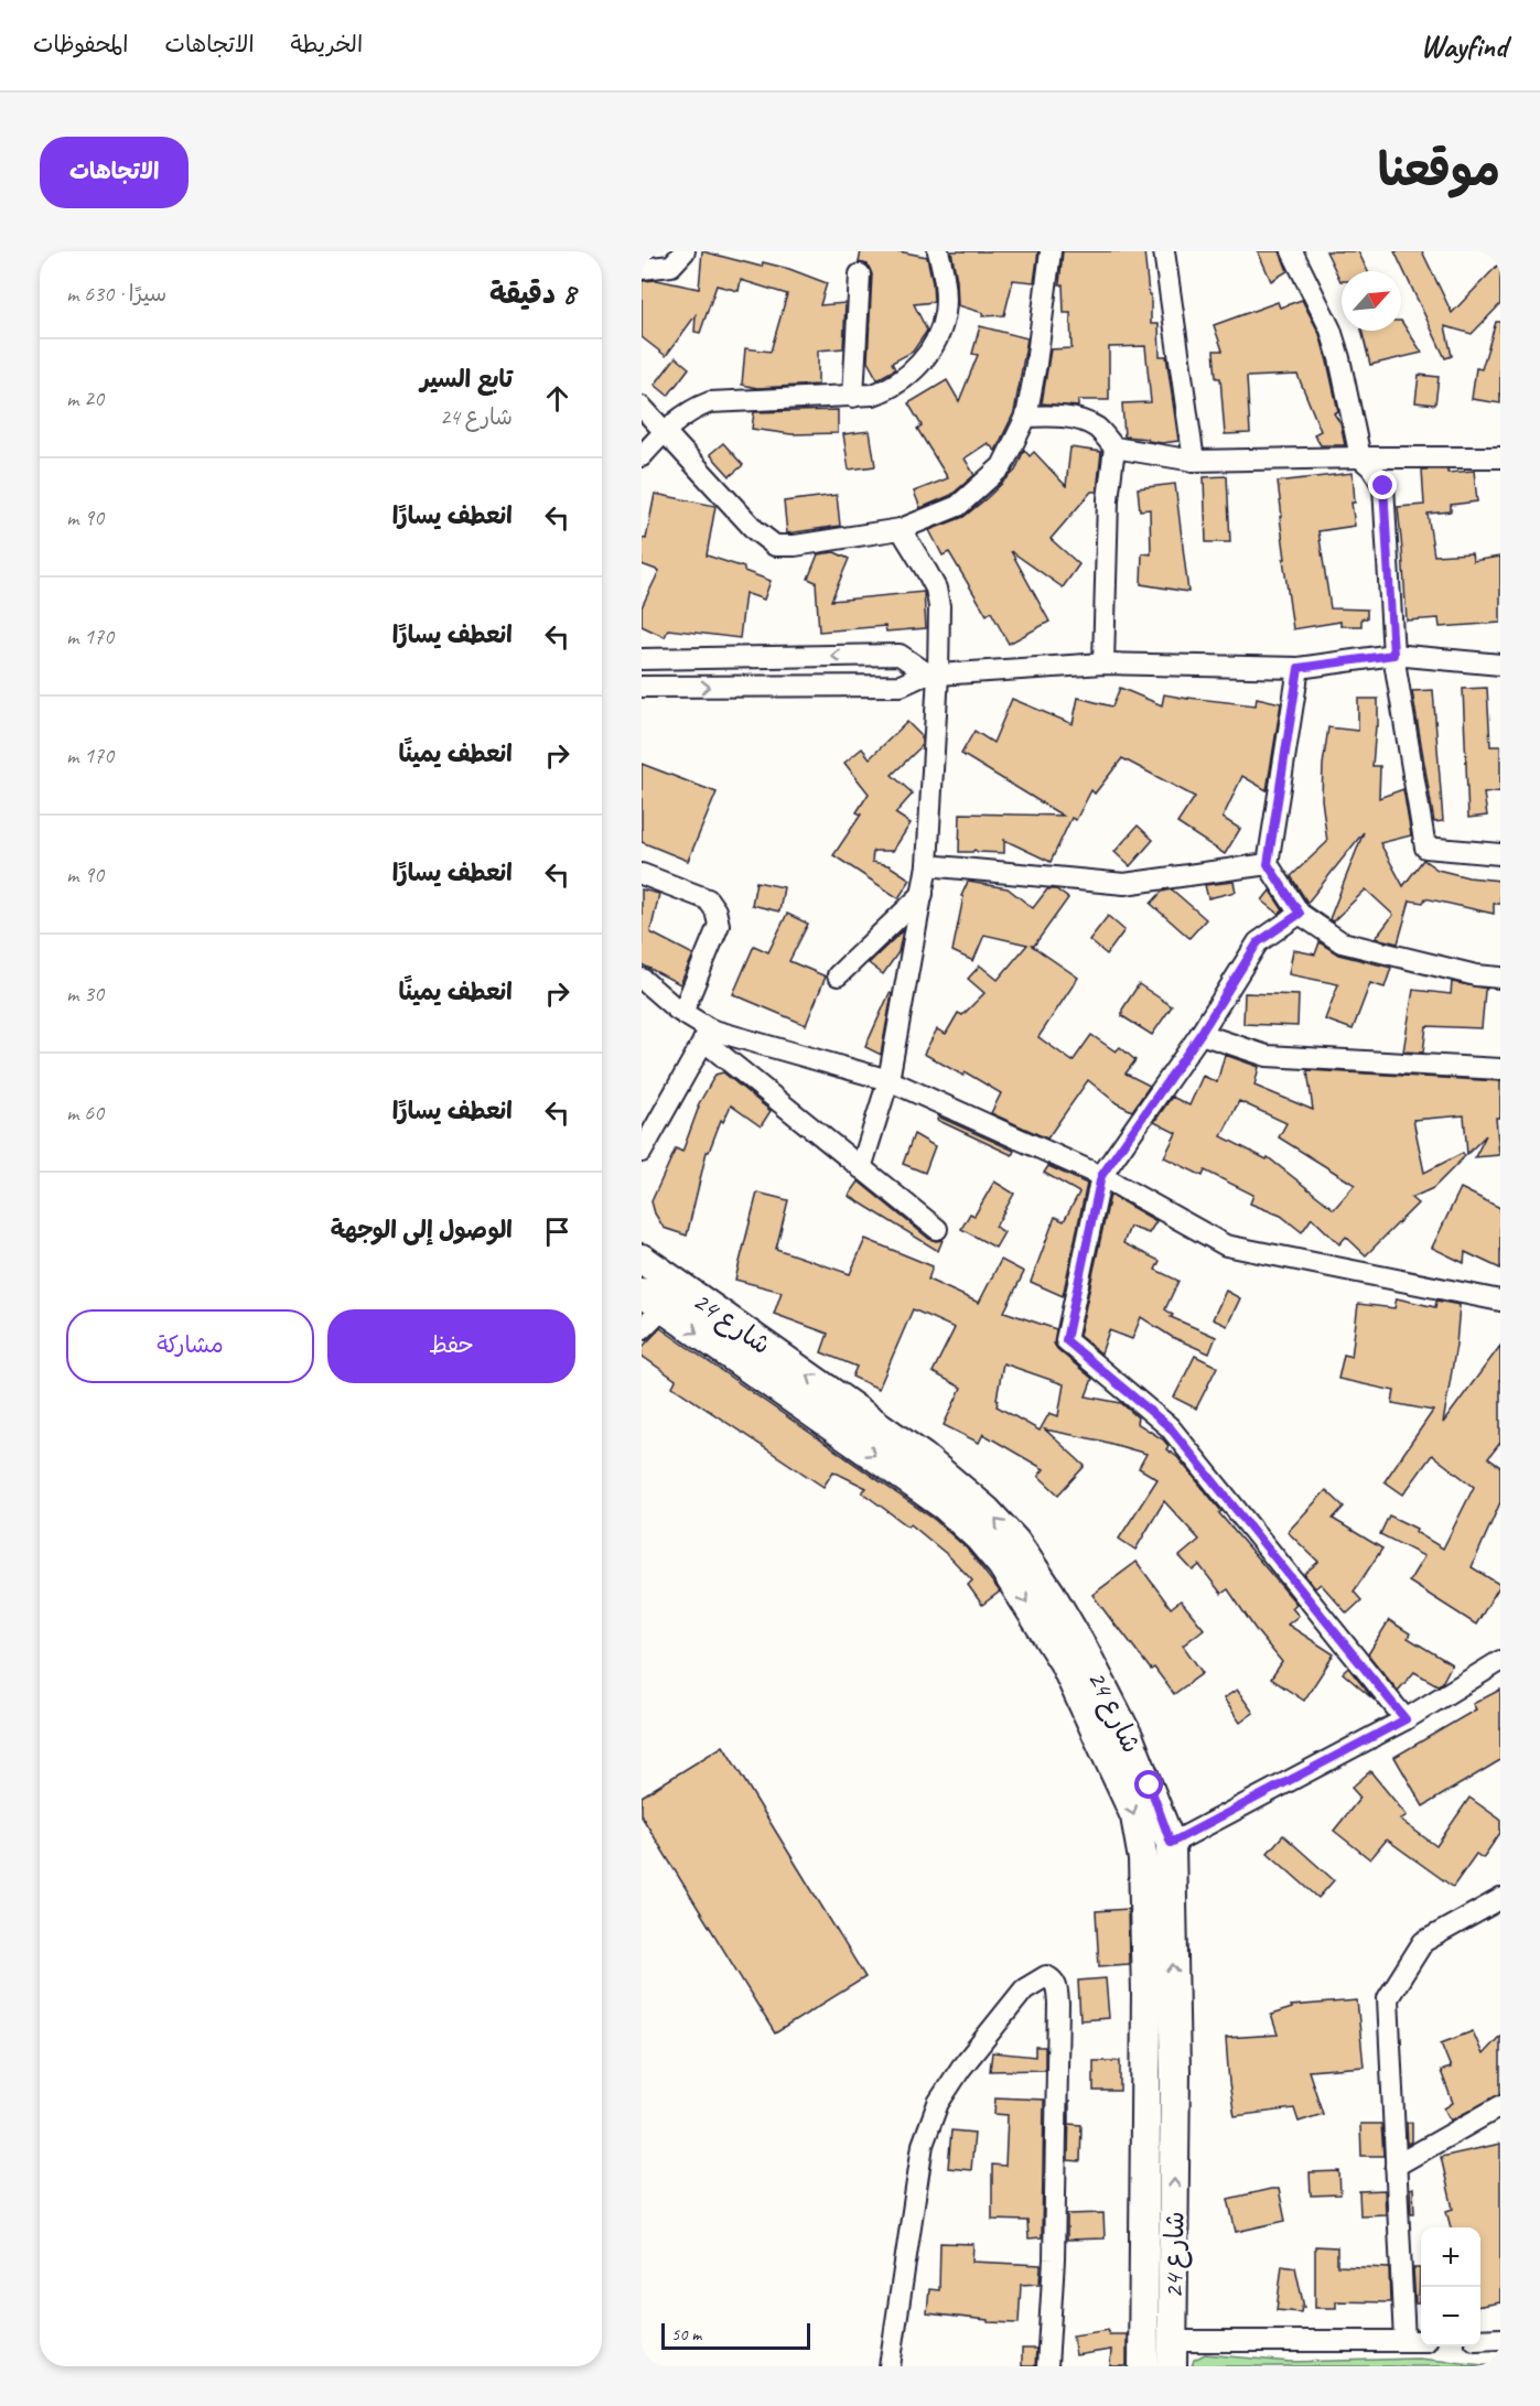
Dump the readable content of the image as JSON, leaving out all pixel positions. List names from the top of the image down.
{
  "streets": {
    "street": ["شارع 24"]
  },
  "scale_bar": "50 m",
  "north": "top right",
  "page": {
    "header": "Wayfind",
    "nav": ["الخريطة", "الاتجاهات", "المحفوظات"],
    "title": "موقعنا",
    "buttons": [
      "الاتجاهات",
      ["حفظ", "مشاركة"]
    ],
    "heading": ["8 دقيقة", "سيرًا · 630 m"],
    "list": [
      ["تابع السير", "شارع 24", "20 m"],
      ["انعطف يسارًا", "90 m"],
      ["انعطف يسارًا", "170 m"],
      ["انعطف يمينًا", "170 m"],
      ["انعطف يسارًا", "90 m"],
      ["انعطف يمينًا", "30 m"],
      ["انعطف يسارًا", "60 m"],
      "الوصول إلى الوجهة"
    ],
    "map_buttons": ["+", "−"],
    "scale": "50 m"
  }
}
